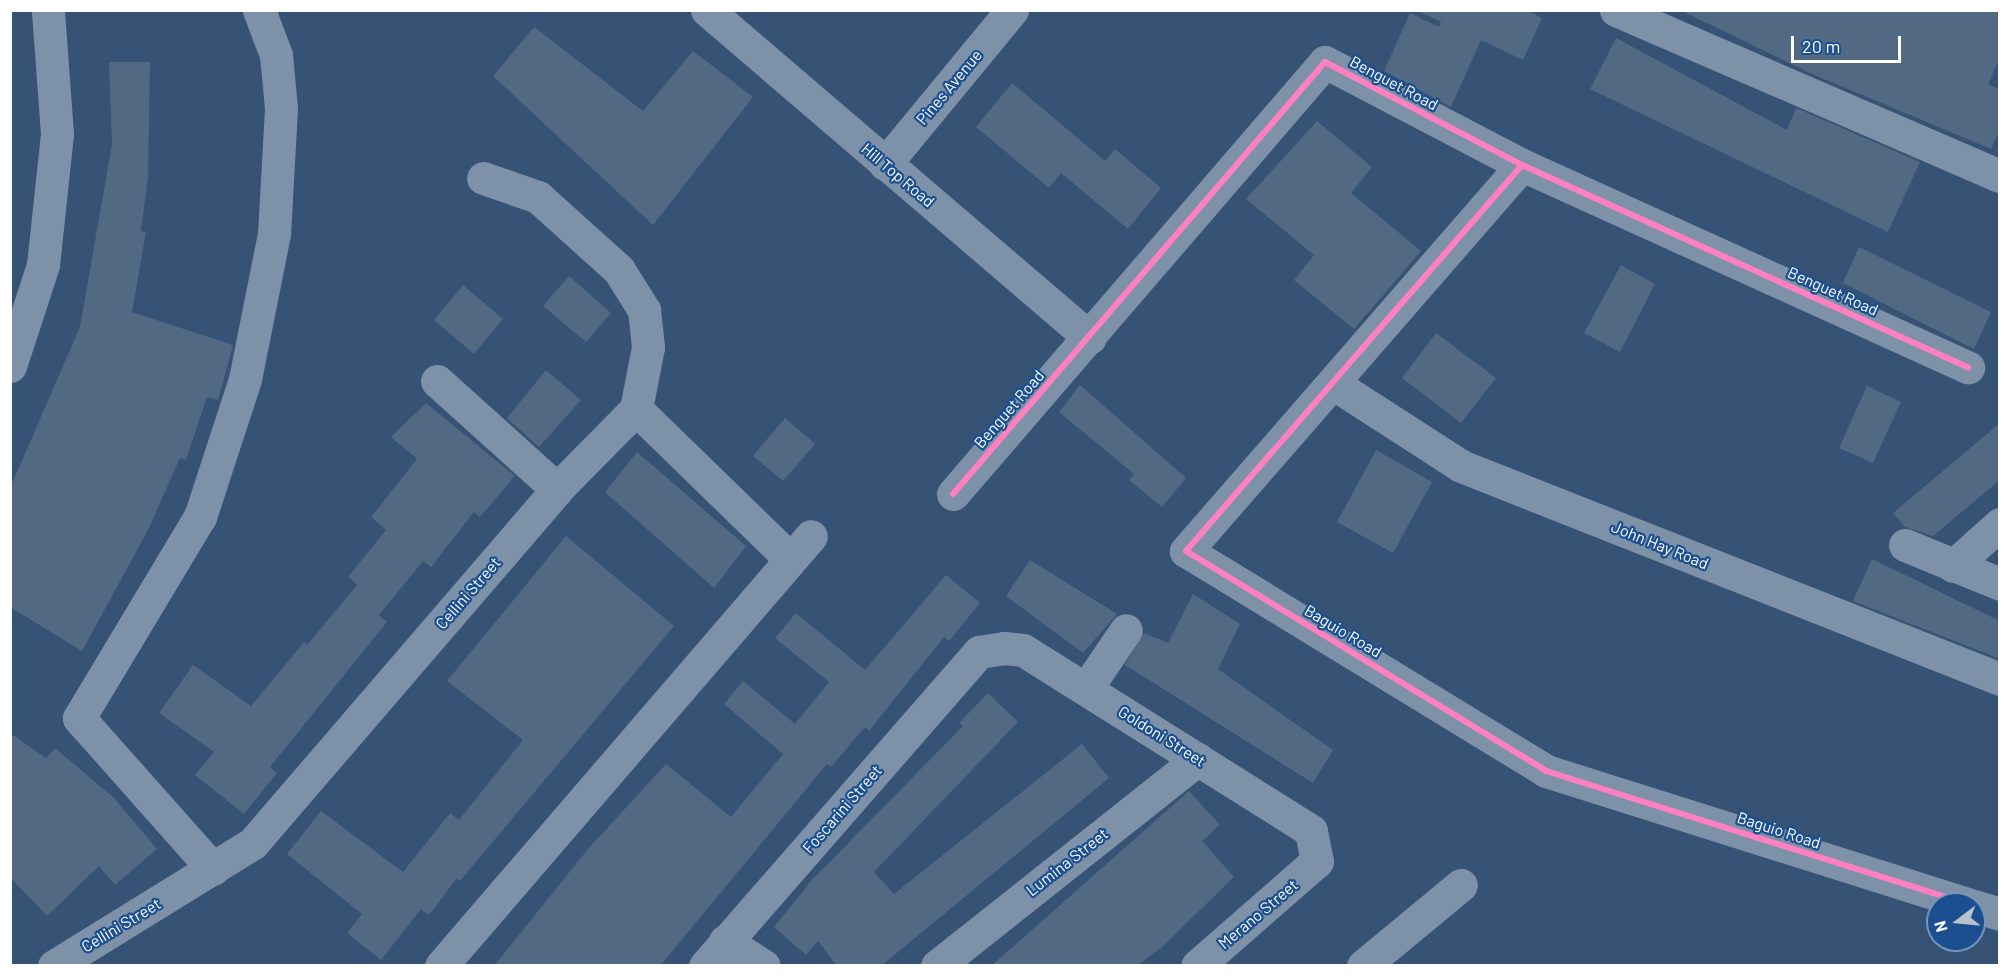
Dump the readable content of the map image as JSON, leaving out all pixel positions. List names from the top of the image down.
{
  "streets": {
    "street": [
      "Benguet Road",
      "Pines Avenue",
      "Hill Top Road",
      "John Hay Road",
      "Cellini Street",
      "Baguio Road",
      "Goldoni Street",
      "Foscarini Street",
      "Lumina Street",
      "Merano Street"
    ]
  },
  "crossings": [
    ["Benguet Road", "Hill Top Road"],
    ["Benguet Road", "Baguio Road"],
    ["Pines Avenue", "Hill Top Road"],
    ["John Hay Road", "Baguio Road"],
    ["Goldoni Street", "Foscarini Street"],
    ["Goldoni Street", "Lumina Street"],
    ["Goldoni Street", "Merano Street"]
  ],
  "scale_bar": "20 m",
  "north": "left"
}
